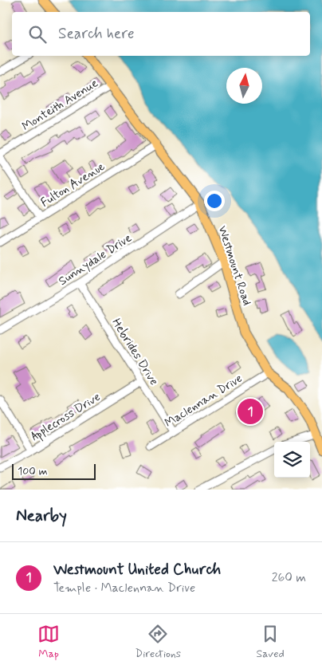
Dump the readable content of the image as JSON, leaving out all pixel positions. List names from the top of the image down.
{
  "streets": {
    "main road": ["Westmount Road"],
    "street": [
      "Monteith Avenue",
      "Fulton Avenue",
      "Sunnydale Drive",
      "Hebrides Drive",
      "Maclennan Drive",
      "Applecross Drive"
    ]
  },
  "crossings": [
    ["Monteith Avenue", "Westmount Road"],
    ["Fulton Avenue", "Westmount Road"],
    ["Sunnydale Drive", "Westmount Road"],
    ["Sunnydale Drive", "Hebrides Drive"],
    ["Westmount Road", "Maclennan Drive"],
    ["Hebrides Drive", "Maclennan Drive"],
    ["Hebrides Drive", "Applecross Drive"]
  ],
  "scale_bar": "100 m",
  "north": "top",
  "page": {
    "search": "Search here",
    "pins": "1",
    "scale": "100 m",
    "heading": "Nearby",
    "list": [
      {
        "mark": "1",
        "name": "Westmount United Church",
        "note": "Temple · Maclennan Drive",
        "value": "260 m"
      }
    ],
    "nav": ["Map", "Directions", "Saved"]
  }
}
